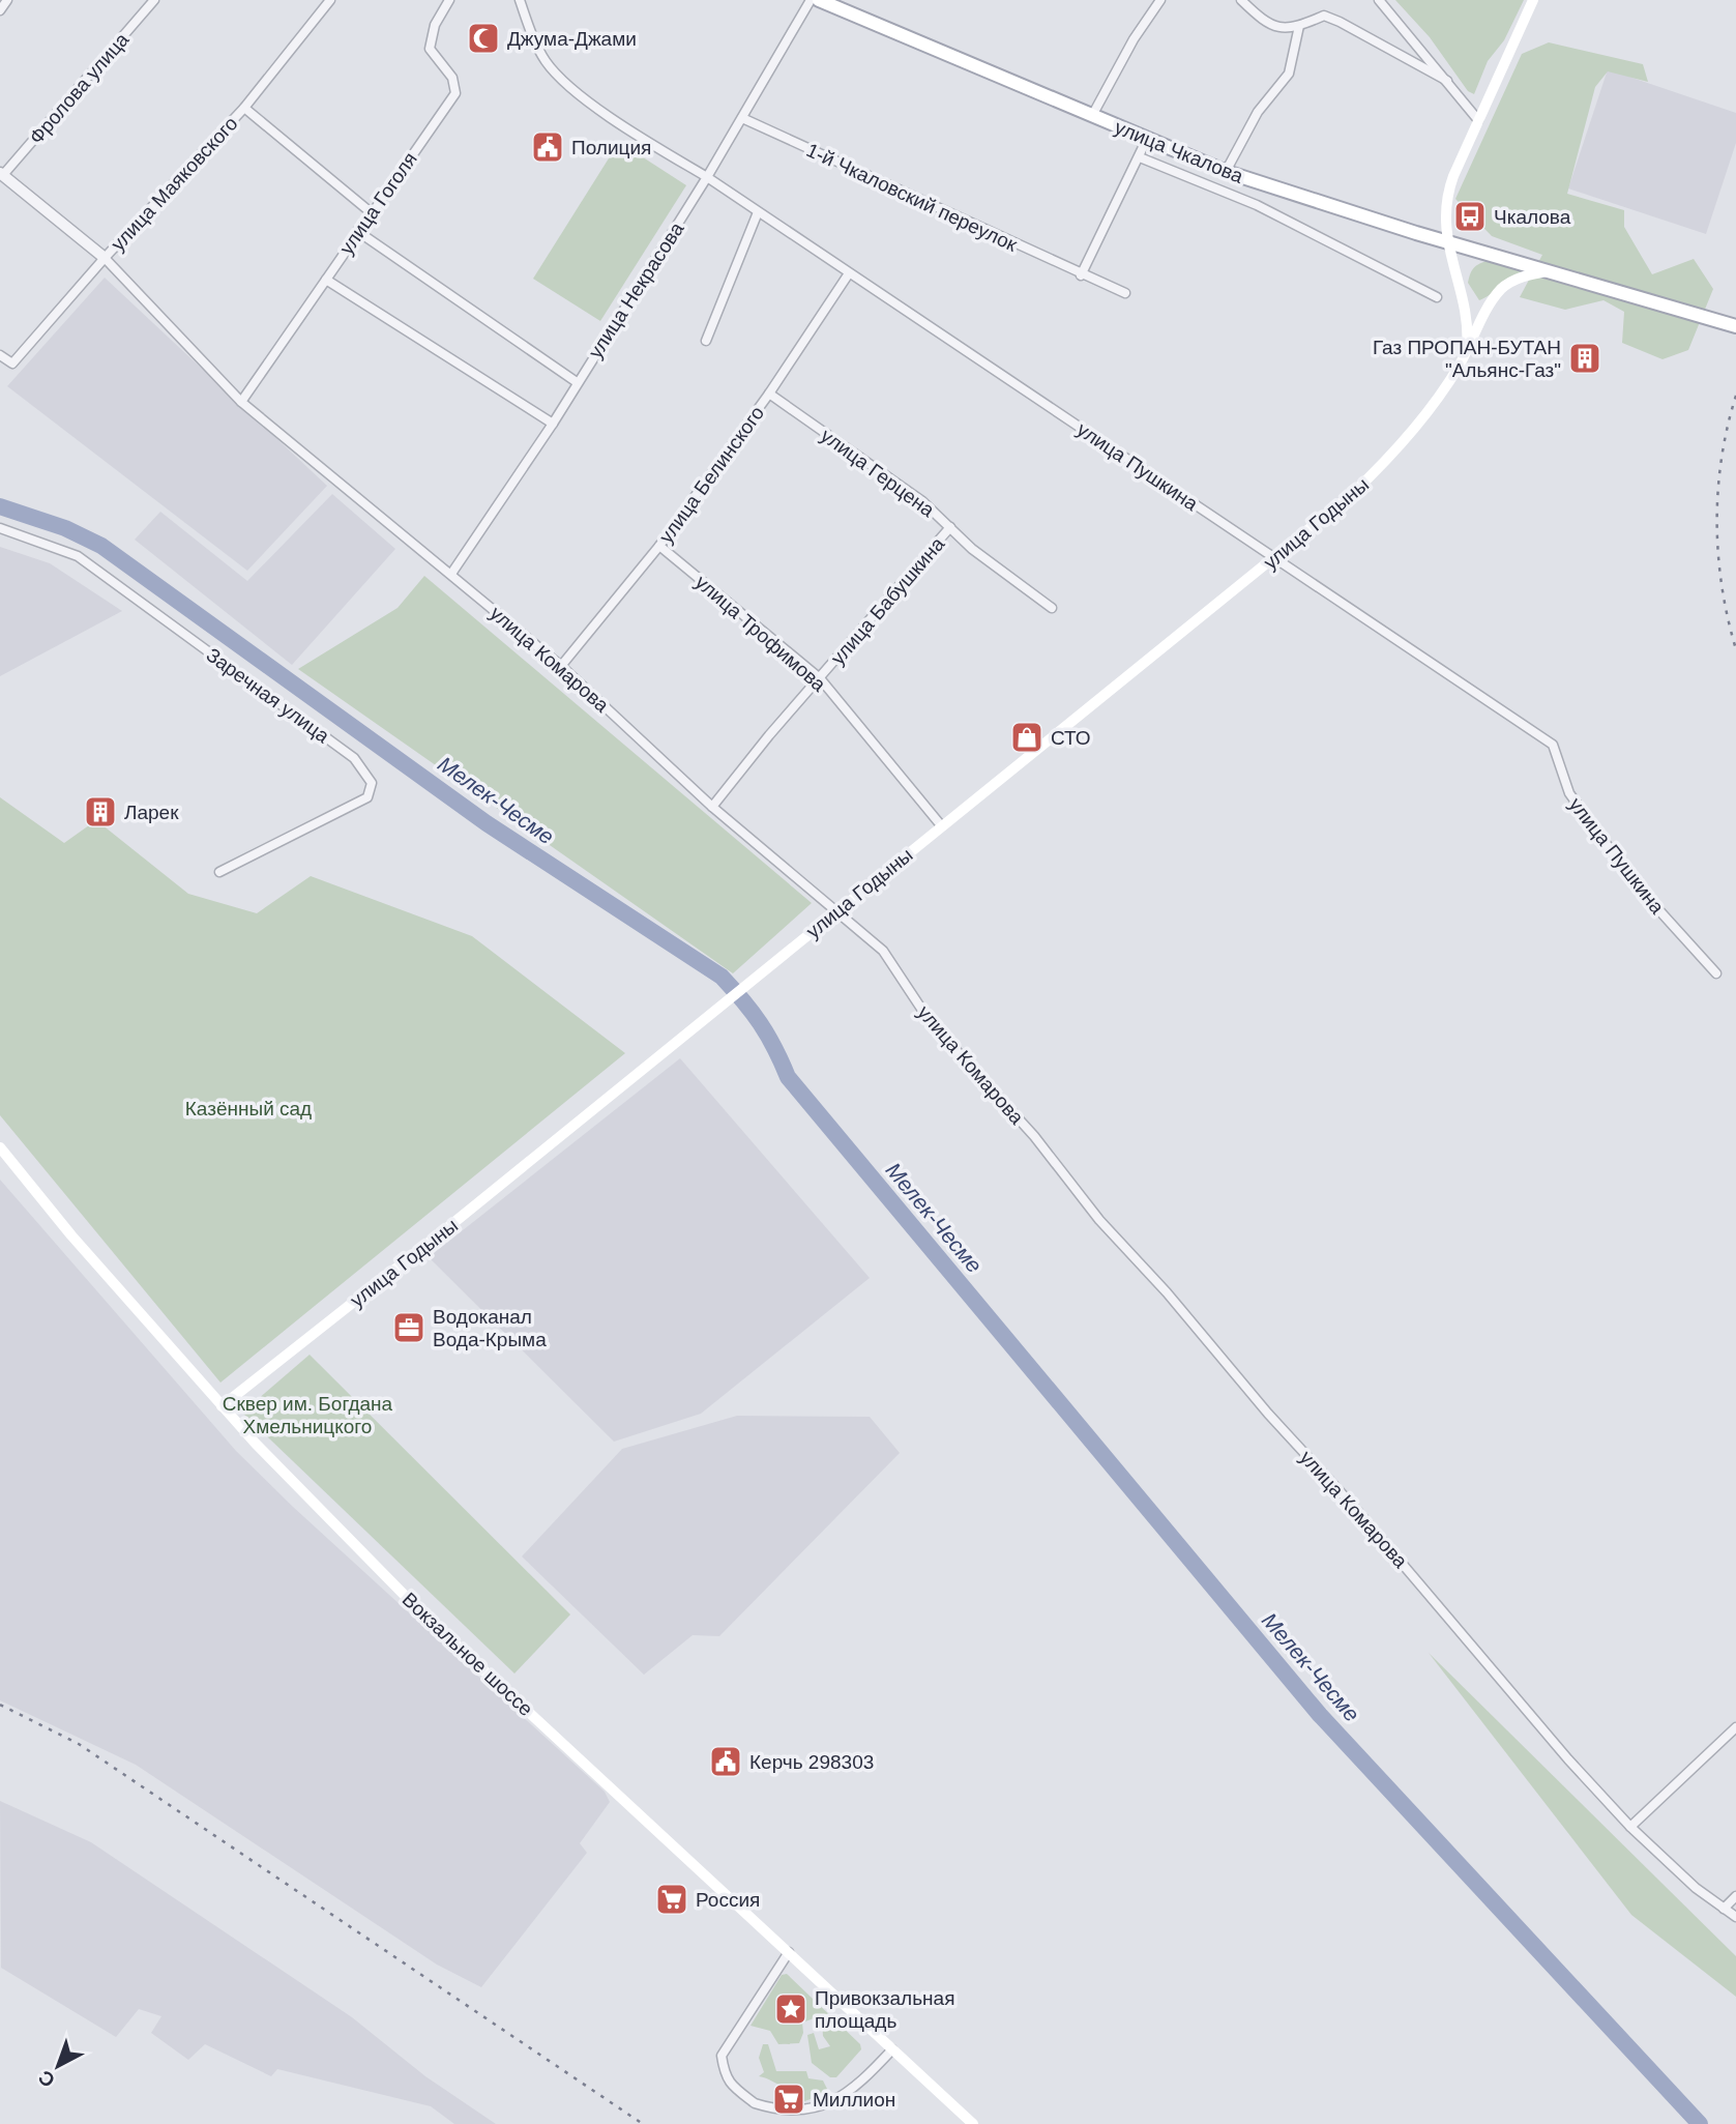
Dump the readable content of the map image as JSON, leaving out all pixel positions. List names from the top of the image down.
{
  "streets": {
    "main road": ["улица Чкалова", "улица Годыны", "Вокзальное шоссе"],
    "street": [
      "Фролова улица",
      "улица Маяковского",
      "1-й Чкаловский переулок",
      "улица Гоголя",
      "улица Некрасова",
      "улица Пушкина",
      "улица Герцена",
      "улица Белинского",
      "улица Бабушкина",
      "улица Трофимова",
      "улица Комарова",
      "Заречная улица"
    ]
  },
  "crossings": [
    ["Фролова улица", "улица Комарова"],
    ["улица Чкалова", "улица Годыны"],
    ["улица Маяковского", "улица Комарова"],
    ["1-й Чкаловский переулок", "улица Некрасова"],
    ["улица Гоголя", "улица Комарова"],
    ["улица Некрасова", "улица Пушкина"],
    ["улица Некрасова", "улица Комарова"],
    ["улица Пушкина", "улица Белинского"],
    ["улица Пушкина", "улица Годыны"],
    ["улица Герцена", "улица Белинского"],
    ["улица Герцена", "улица Бабушкина"],
    ["улица Белинского", "улица Трофимова"],
    ["улица Белинского", "улица Комарова"],
    ["улица Годыны", "улица Трофимова"],
    ["улица Годыны", "улица Комарова"],
    ["улица Годыны", "Вокзальное шоссе"],
    ["улица Бабушкина", "улица Трофимова"],
    ["улица Бабушкина", "улица Комарова"]
  ],
  "water": ["Мелек-Чесме"],
  "parks": ["Казённый сад", "Сквер им. Богдана Хмельницкого"],
  "places": {
    "mosque": ["Джума-Джами"],
    "public building": ["Полиция", "Керчь 298303"],
    "bus stop": ["Чкалова"],
    "building": ["Газ ПРОПАН-БУТАН \"Альянс-Газ\"", "Ларек"],
    "shop": ["СТО"],
    "office": ["Водоканал Вода-Крыма"],
    "supermarket": ["Россия", "Миллион"],
    "place": ["Привокзальная площадь"]
  },
  "north": "bottom left"
}
